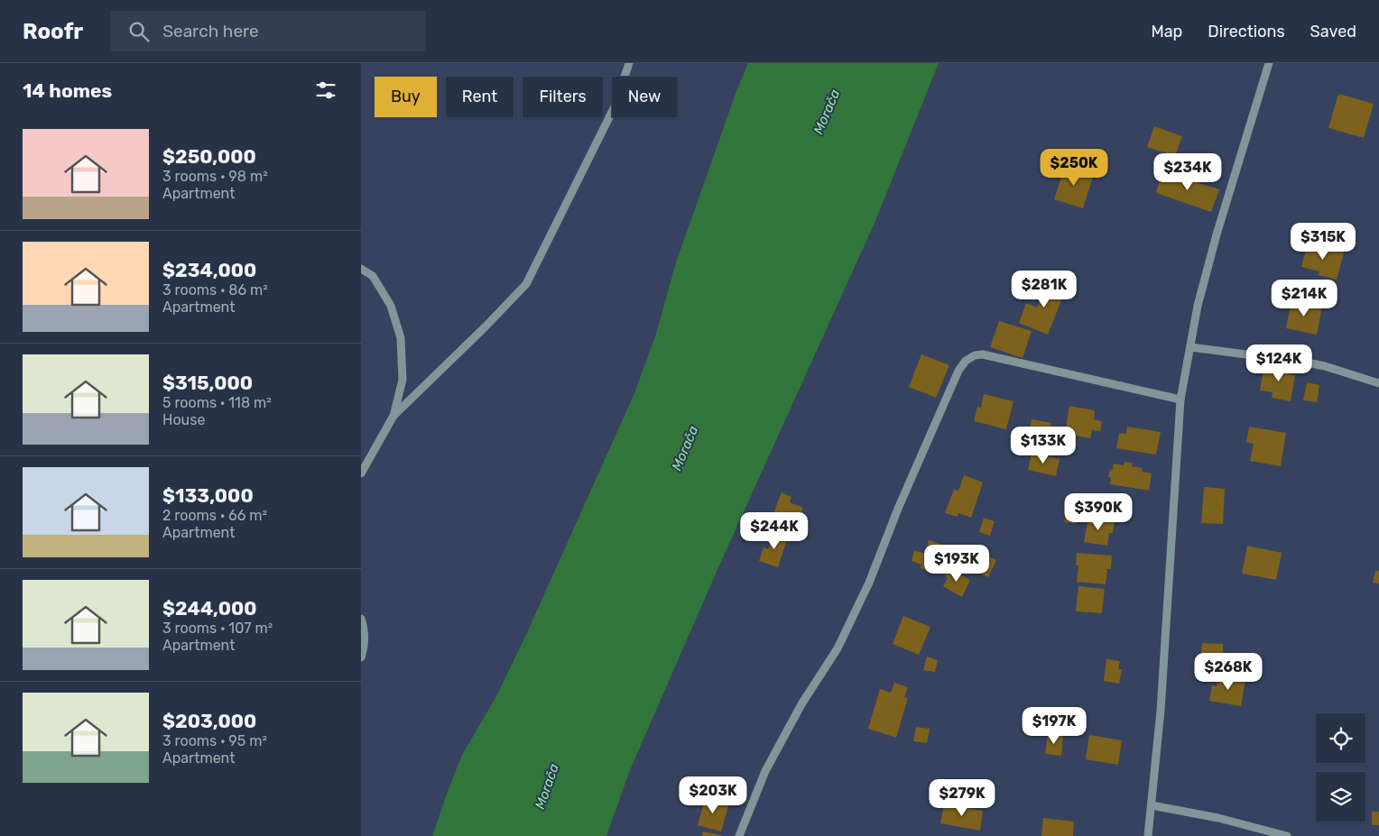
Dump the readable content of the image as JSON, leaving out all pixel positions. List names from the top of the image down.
{
  "water": ["Morača"],
  "page": {
    "header": "Roofr",
    "search": "Search here",
    "nav": ["Map", "Directions", "Saved"],
    "heading": "14 homes",
    "chip": [
      "Buy",
      "Rent",
      "Filters",
      "New"
    ],
    "list": [
      {
        "name": "$250,000",
        "note": "3 rooms · 98 m² · Apartment"
      },
      {
        "name": "$234,000",
        "note": "3 rooms · 86 m² · Apartment"
      },
      {
        "name": "$315,000",
        "note": "5 rooms · 118 m² · House"
      },
      {
        "name": "$133,000",
        "note": "2 rooms · 66 m² · Apartment"
      },
      {
        "name": "$244,000",
        "note": "3 rooms · 107 m² · Apartment"
      },
      {
        "name": "$203,000",
        "note": "3 rooms · 95 m² · Apartment"
      }
    ],
    "price": [
      "$250K",
      "$234K",
      "$315K",
      "$281K",
      "$214K",
      "$124K",
      "$133K",
      "$390K",
      "$244K",
      "$193K",
      "$268K",
      "$197K",
      "$203K",
      "$279K"
    ]
  }
}
